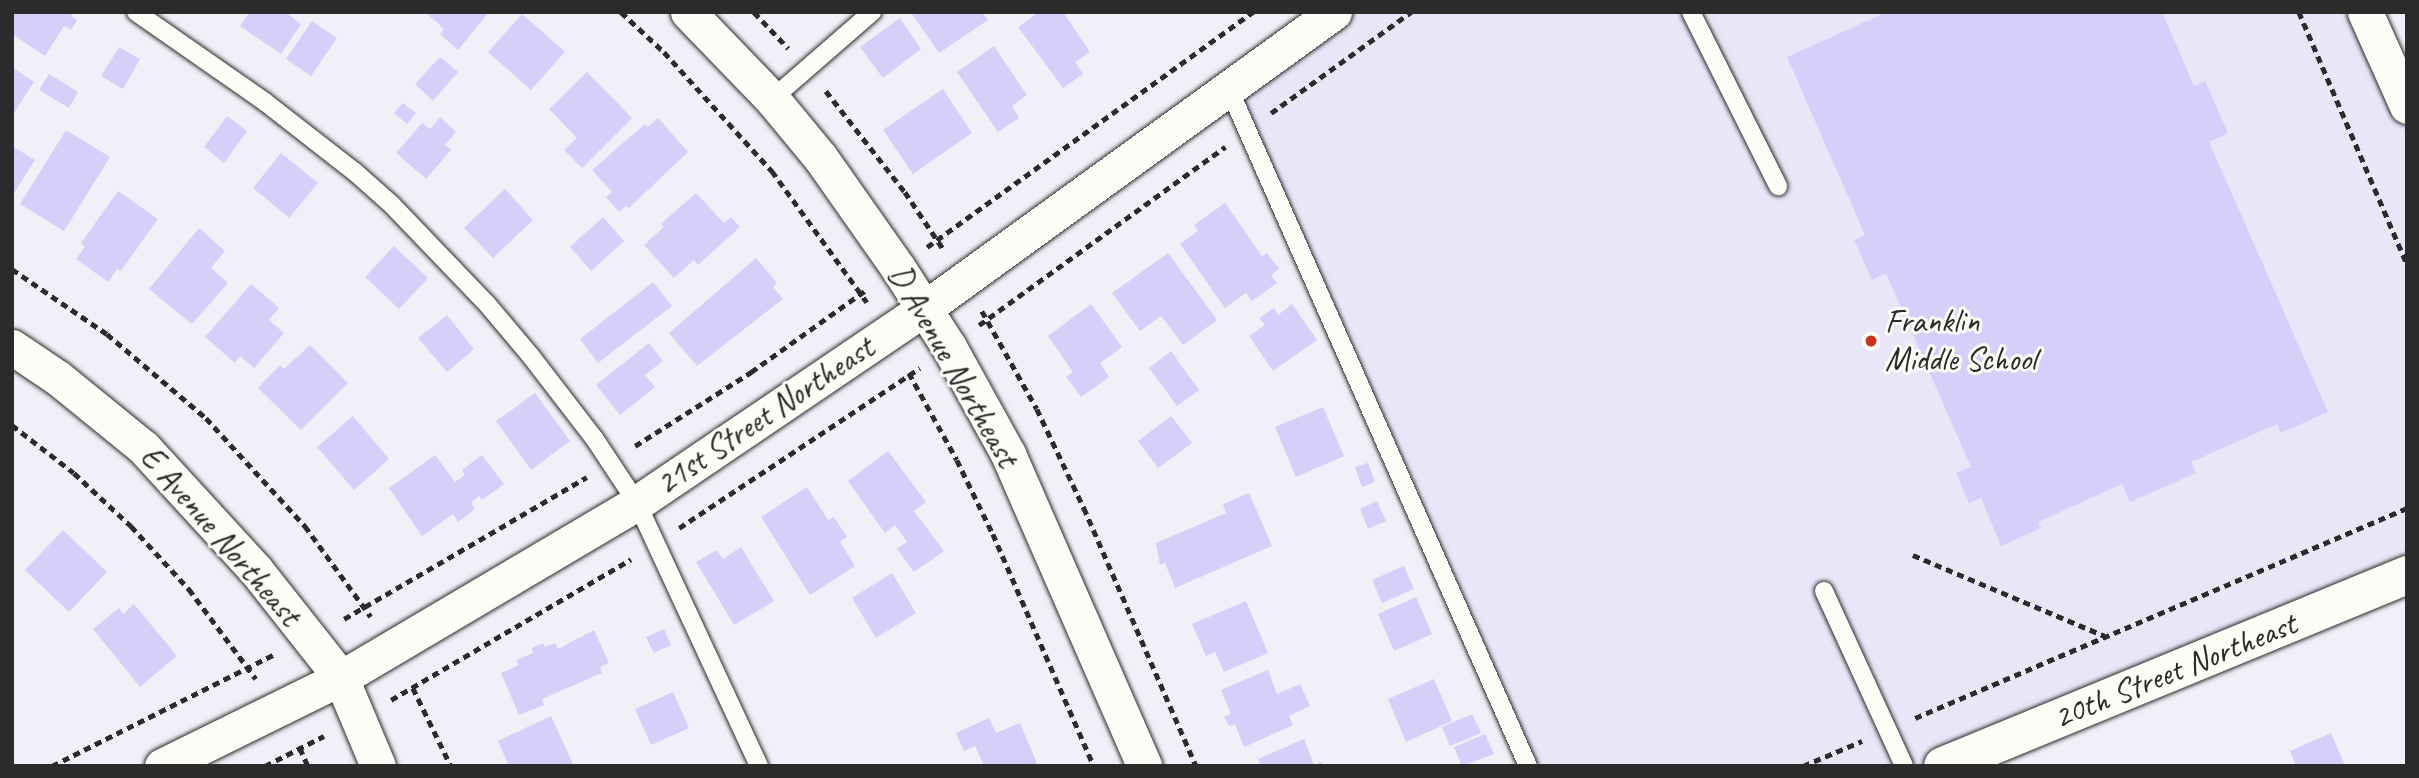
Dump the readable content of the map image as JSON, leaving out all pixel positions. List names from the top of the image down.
{
  "streets": {
    "street": [
      "D Avenue Northeast",
      "21st Street Northeast",
      "E Avenue Northeast",
      "20th Street Northeast"
    ]
  },
  "crossings": [
    ["D Avenue Northeast", "21st Street Northeast"],
    ["21st Street Northeast", "E Avenue Northeast"]
  ],
  "places": ["Franklin Middle School"]
}
